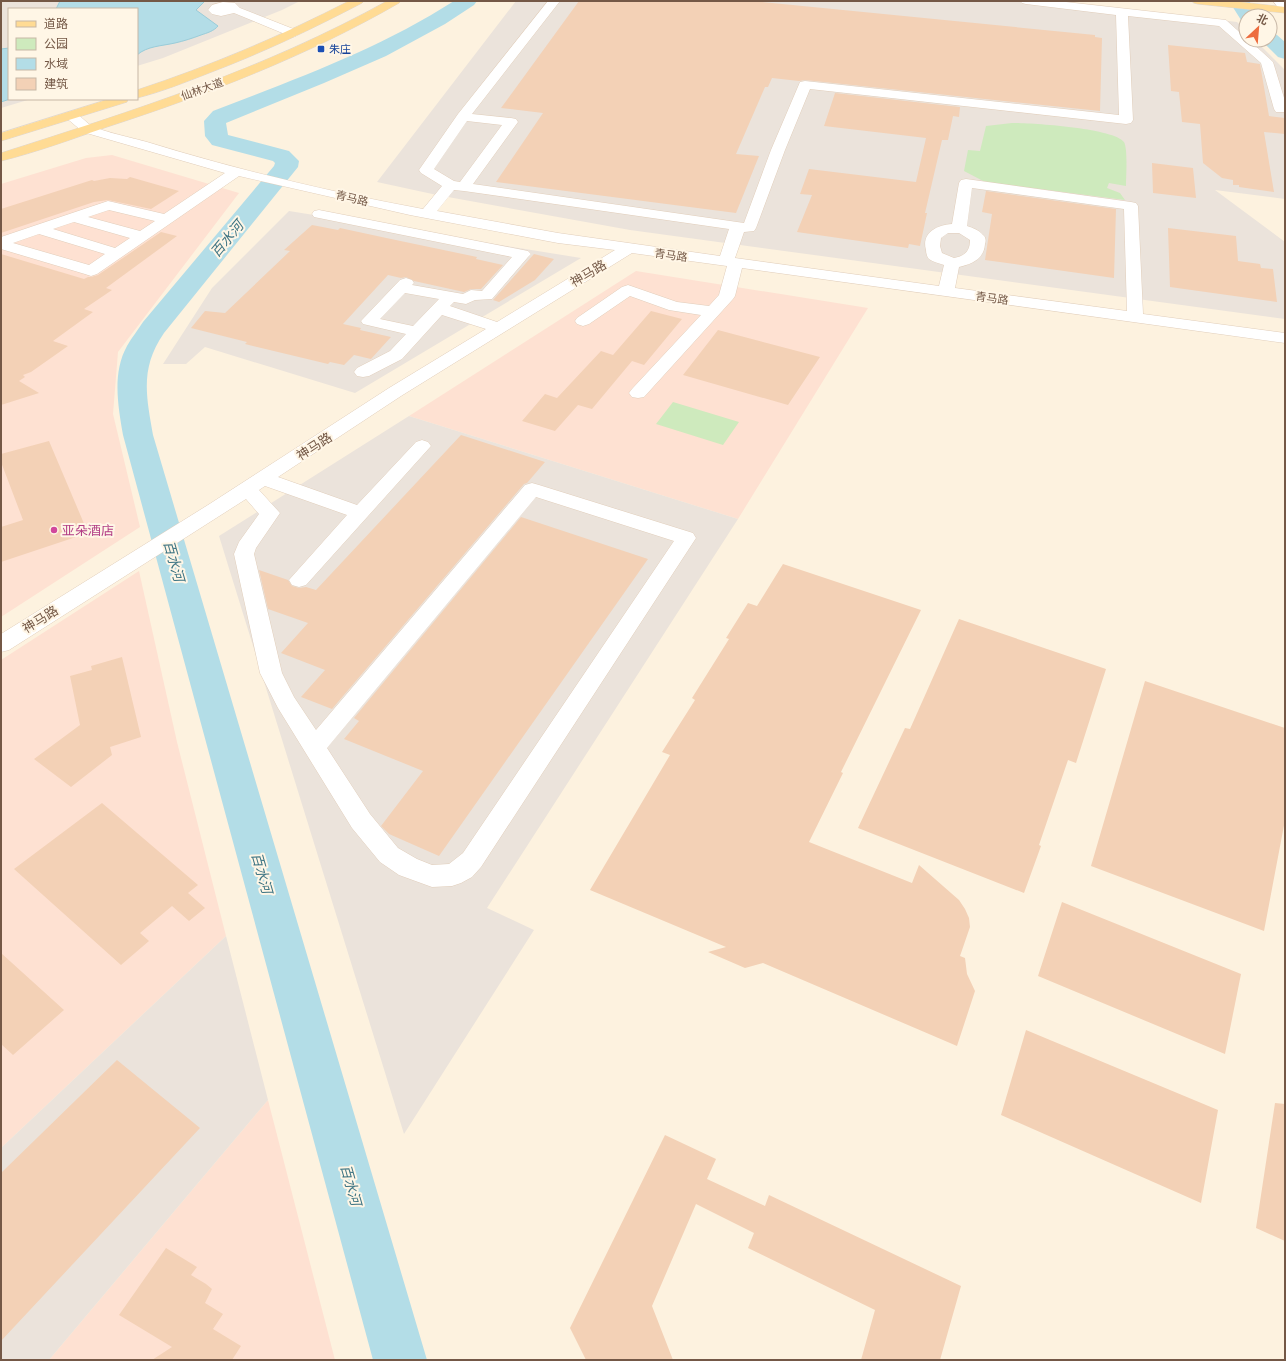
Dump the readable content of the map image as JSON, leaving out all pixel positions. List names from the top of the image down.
{
  "streets": {
    "main road": ["仙林大道"],
    "street": ["青马路", "神马路"]
  },
  "crossings": [
    ["仙林大道", "青马路"],
    ["青马路", "神马路"]
  ],
  "water": ["百水河"],
  "places": {
    "transit": ["朱庄"],
    "other": ["亚朵酒店"]
  },
  "legend": [
    "道路",
    "公园",
    "水域",
    "建筑"
  ],
  "north": "top right"
}
